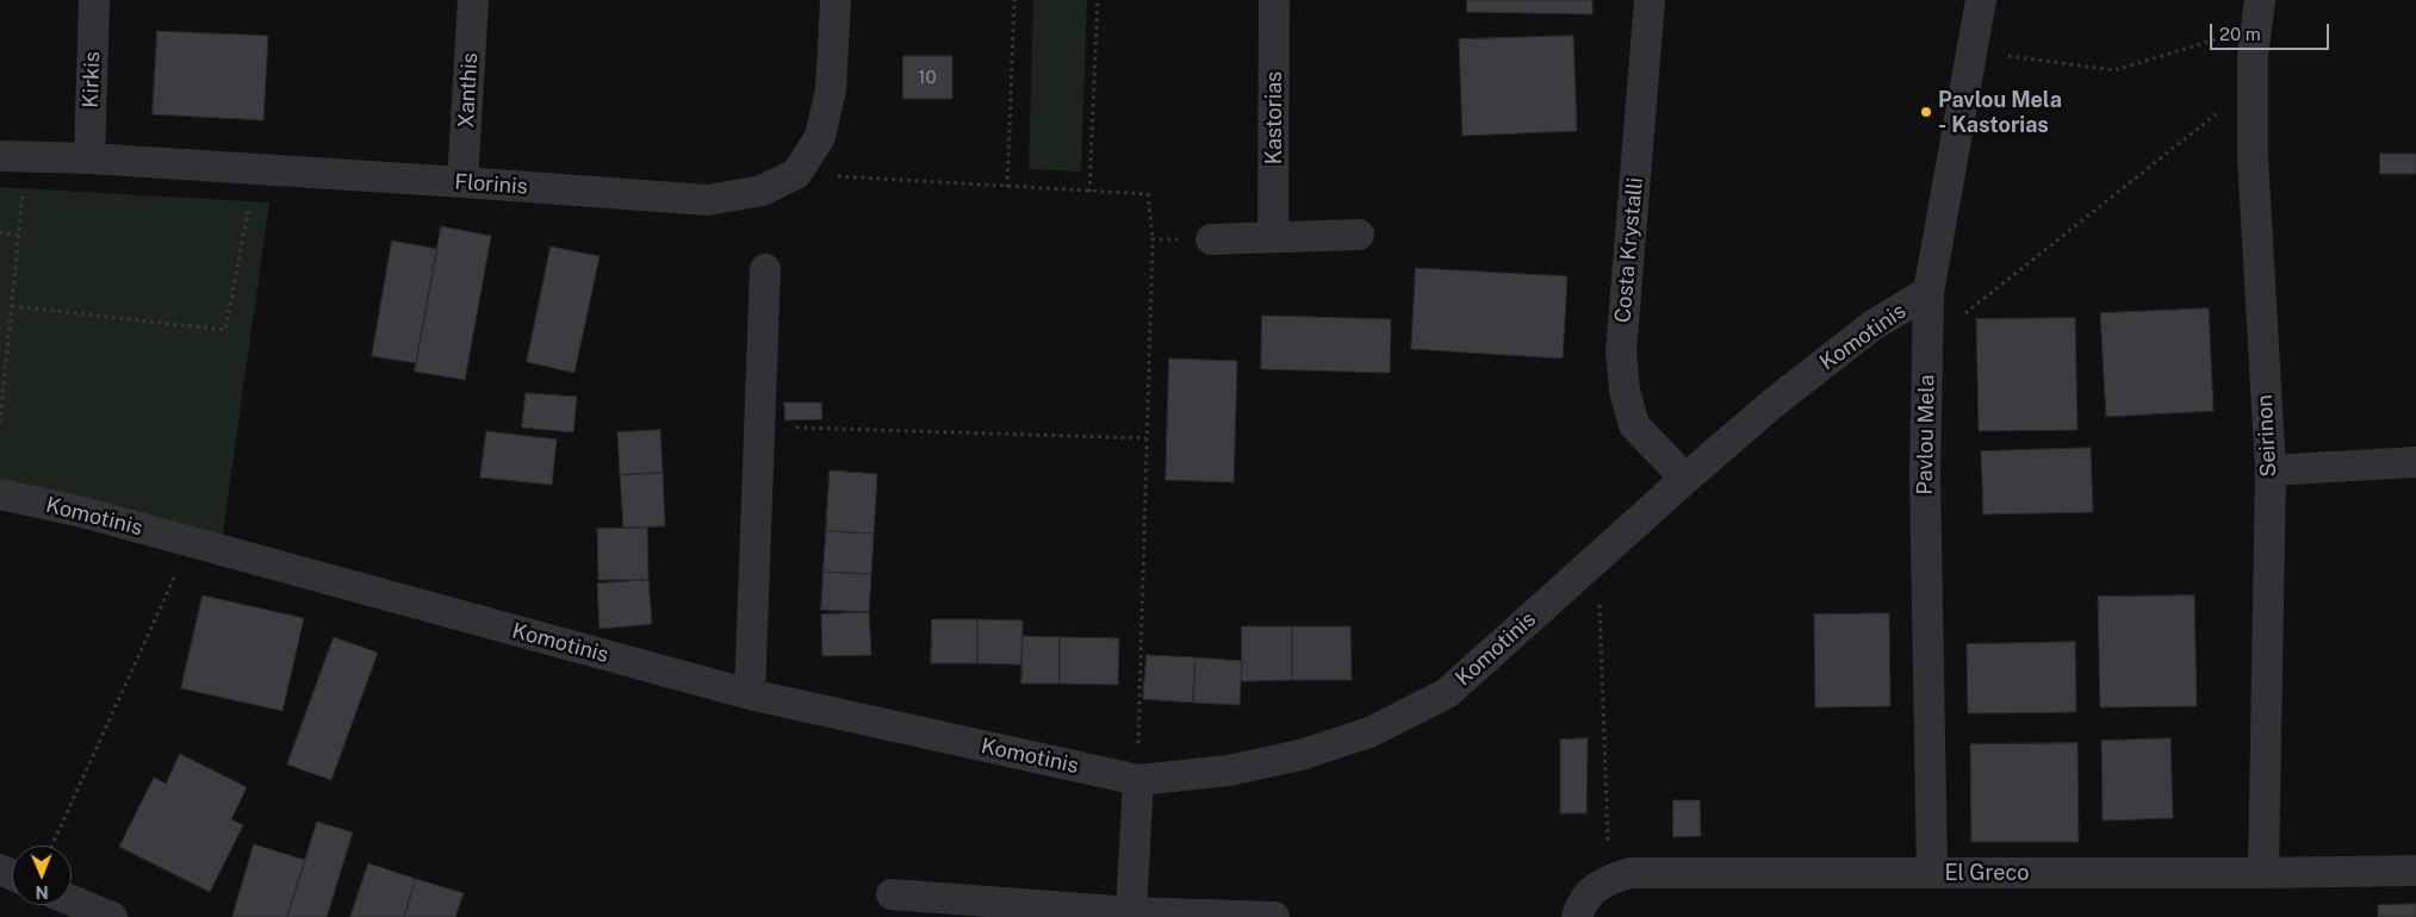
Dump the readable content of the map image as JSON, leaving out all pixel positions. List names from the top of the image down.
{
  "streets": {
    "street": [
      "Kirkis",
      "Xanthis",
      "Kastorias",
      "Florinis",
      "Costa Krystalli",
      "Komotinis",
      "Pavlou Mela",
      "Seirinon",
      "El Greco"
    ]
  },
  "crossings": [
    ["Kirkis", "Florinis"],
    ["Xanthis", "Florinis"],
    ["Costa Krystalli", "Komotinis"],
    ["Komotinis", "Pavlou Mela"],
    ["Pavlou Mela", "El Greco"],
    ["Seirinon", "El Greco"]
  ],
  "places": ["Pavlou Mela - Kastorias"],
  "house_numbers": ["10"],
  "scale_bar": "20 m",
  "north": "bottom"
}
